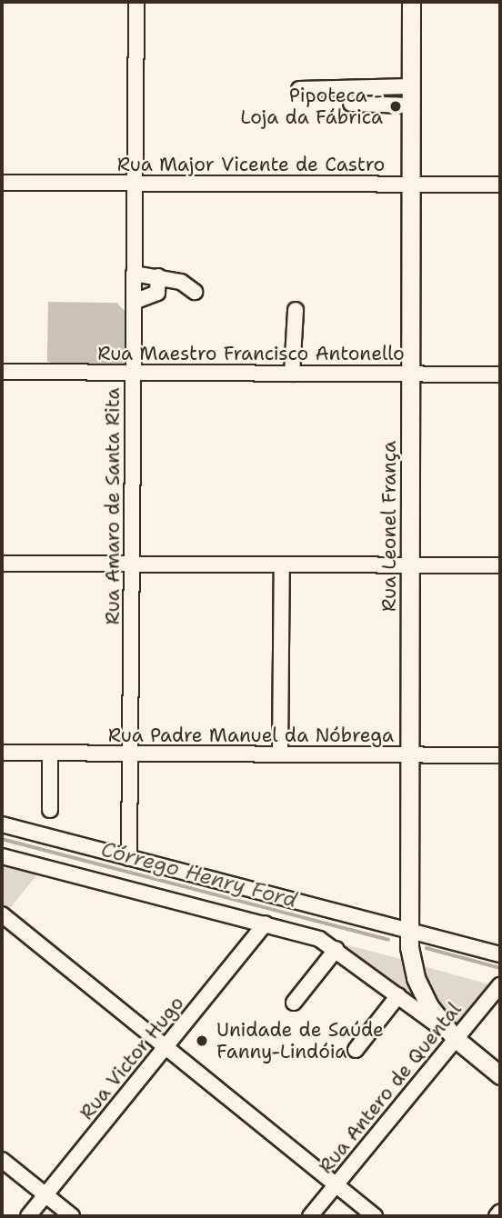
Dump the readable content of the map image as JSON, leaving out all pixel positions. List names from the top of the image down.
{
  "streets": {
    "main road": ["Rua Leonel França"],
    "street": [
      "Rua Major Vicente de Castro",
      "Rua Maestro Francisco Antonello",
      "Rua Amaro de Santa Rita",
      "Rua Padre Manuel da Nóbrega",
      "Rua Victor Hugo",
      "Rua Antero de Quental"
    ]
  },
  "crossings": [
    ["Rua Major Vicente de Castro", "Rua Amaro de Santa Rita"],
    ["Rua Major Vicente de Castro", "Rua Leonel França"],
    ["Rua Maestro Francisco Antonello", "Rua Amaro de Santa Rita"],
    ["Rua Maestro Francisco Antonello", "Rua Leonel França"],
    ["Rua Amaro de Santa Rita", "Rua Padre Manuel da Nóbrega"],
    ["Rua Leonel França", "Rua Padre Manuel da Nóbrega"],
    ["Rua Leonel França", "Rua Antero de Quental"]
  ],
  "water": ["Córrego Henry Ford"],
  "places": ["Pipoteca - Loja da Fábrica", "Unidade de Saúde Fanny-Lindóia"]
}
